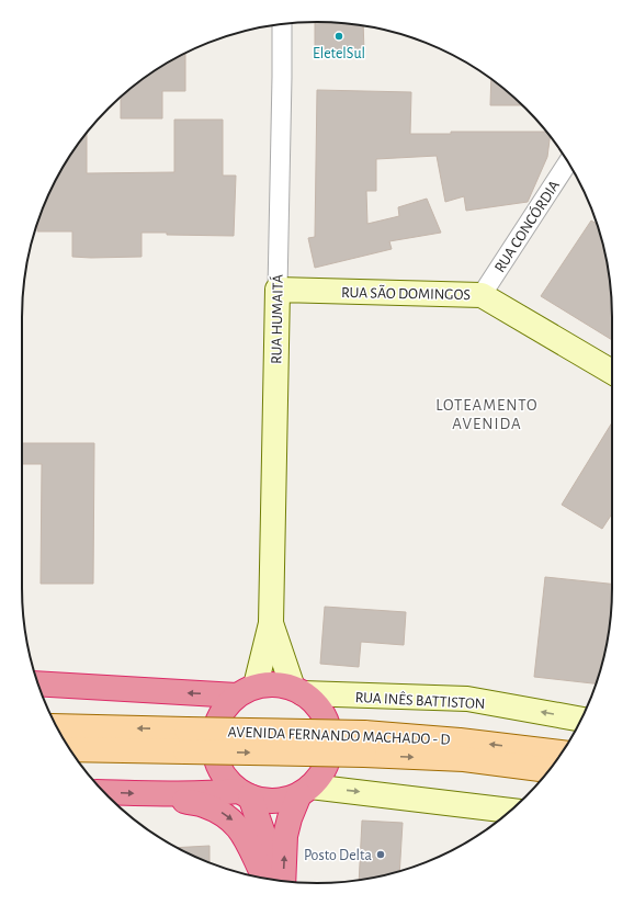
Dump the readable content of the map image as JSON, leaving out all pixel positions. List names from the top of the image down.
{
  "streets": {
    "main road": ["AVENIDA FERNANDO MACHADO - D"],
    "street": [
      "RUA CONCÓRDIA",
      "RUA SÃO DOMINGOS",
      "RUA HUMAITÁ",
      "RUA INÊS BATTISTON"
    ]
  },
  "crossings": [
    ["RUA CONCÓRDIA", "RUA SÃO DOMINGOS"],
    ["RUA SÃO DOMINGOS", "RUA HUMAITÁ"],
    ["RUA HUMAITÁ", "RUA INÊS BATTISTON"]
  ],
  "districts": ["LOTEAMENTO AVENIDA"],
  "places": ["EletelSul", "Posto Delta"]
}
